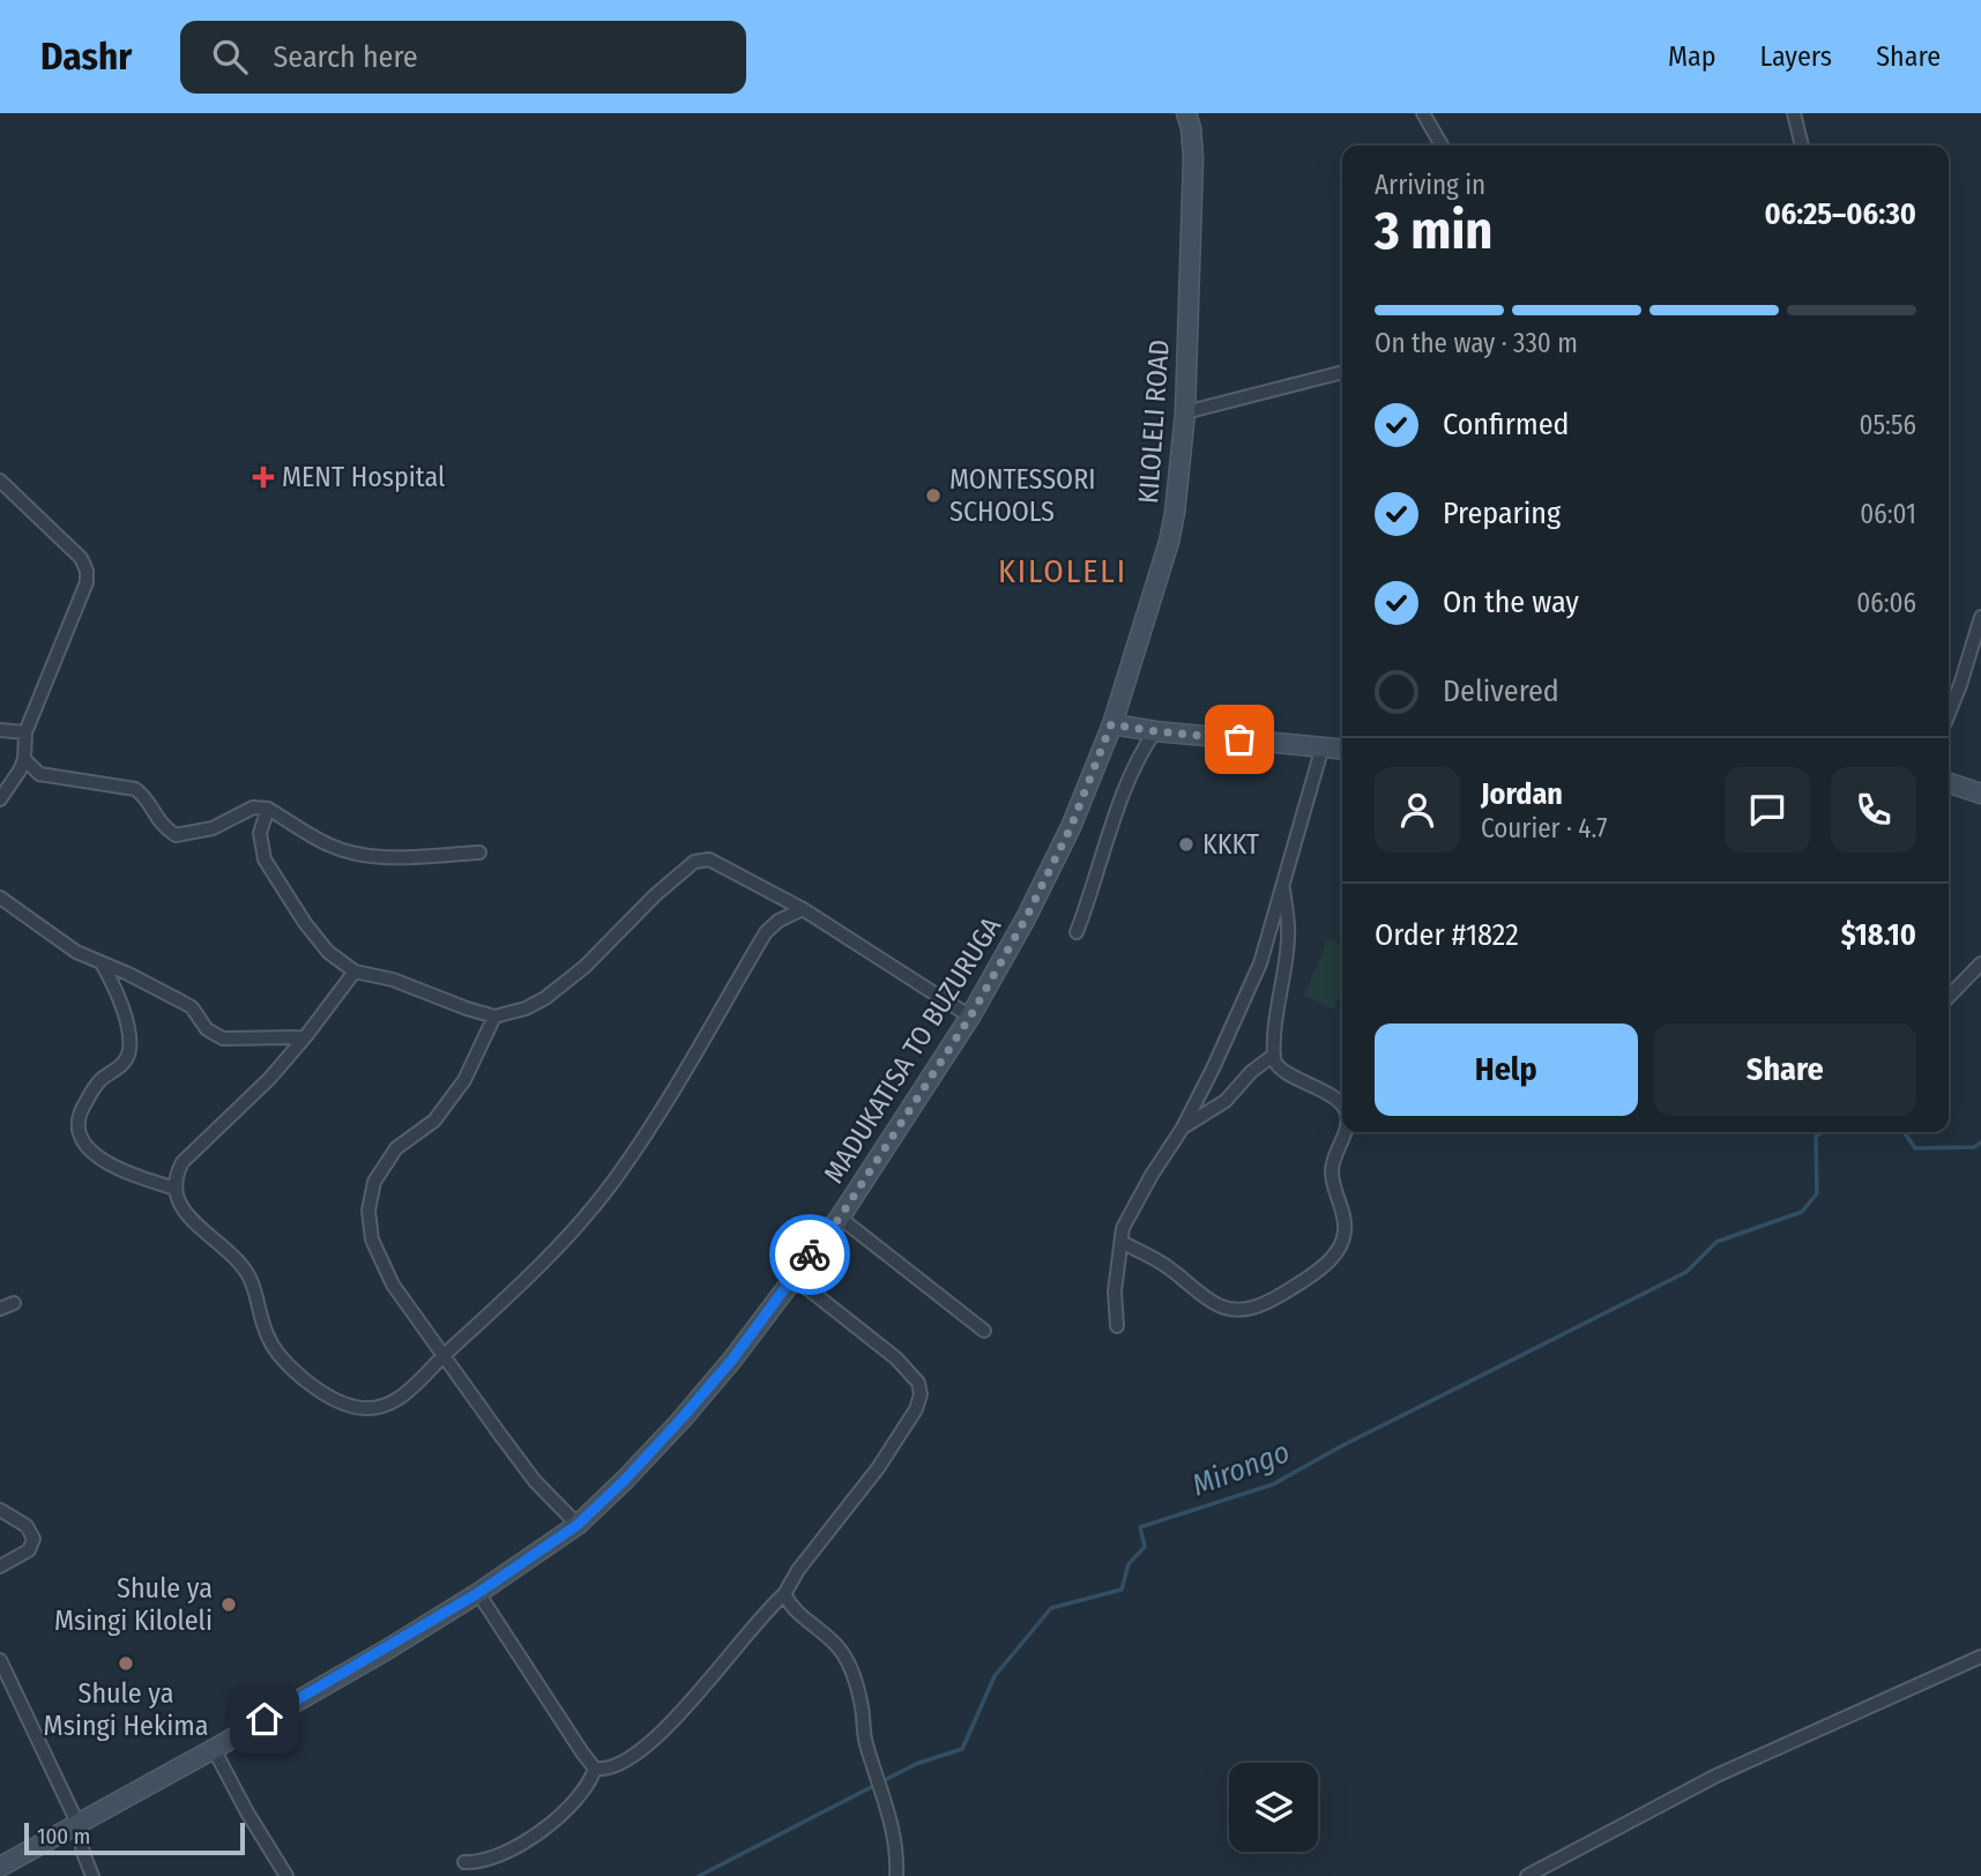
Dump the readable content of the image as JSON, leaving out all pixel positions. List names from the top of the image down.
{
  "streets": {
    "main road": ["KILOLELI ROAD", "MADUKATISA TO BUZURUGA"]
  },
  "crossings": [
    ["KILOLELI ROAD", "MADUKATISA TO BUZURUGA"]
  ],
  "districts": ["KILOLELI"],
  "water": ["Mirongo"],
  "places": {
    "health": ["MENT Hospital"],
    "other": [
      "MONTESSORI SCHOOLS",
      "KKKT",
      "Shule ya Msingi Kiloleli",
      "Shule ya Msingi Hekima"
    ]
  },
  "scale_bar": "100 m",
  "page": {
    "header": "Dashr",
    "search": "Search here",
    "nav": ["Map", "Layers", "Share"],
    "heading": ["3 min", "Arriving in", "06:25–06:30"],
    "panel": [
      "Jordan",
      "Courier · 4.7",
      "Order #1822",
      "$18.10"
    ],
    "bar": "On the way · 330 m",
    "list": [
      ["Confirmed", "05:56"],
      ["Preparing", "06:01"],
      ["On the way", "06:06"],
      "Delivered"
    ],
    "buttons": ["Help", "Share"],
    "scale": "100 m"
  }
}
